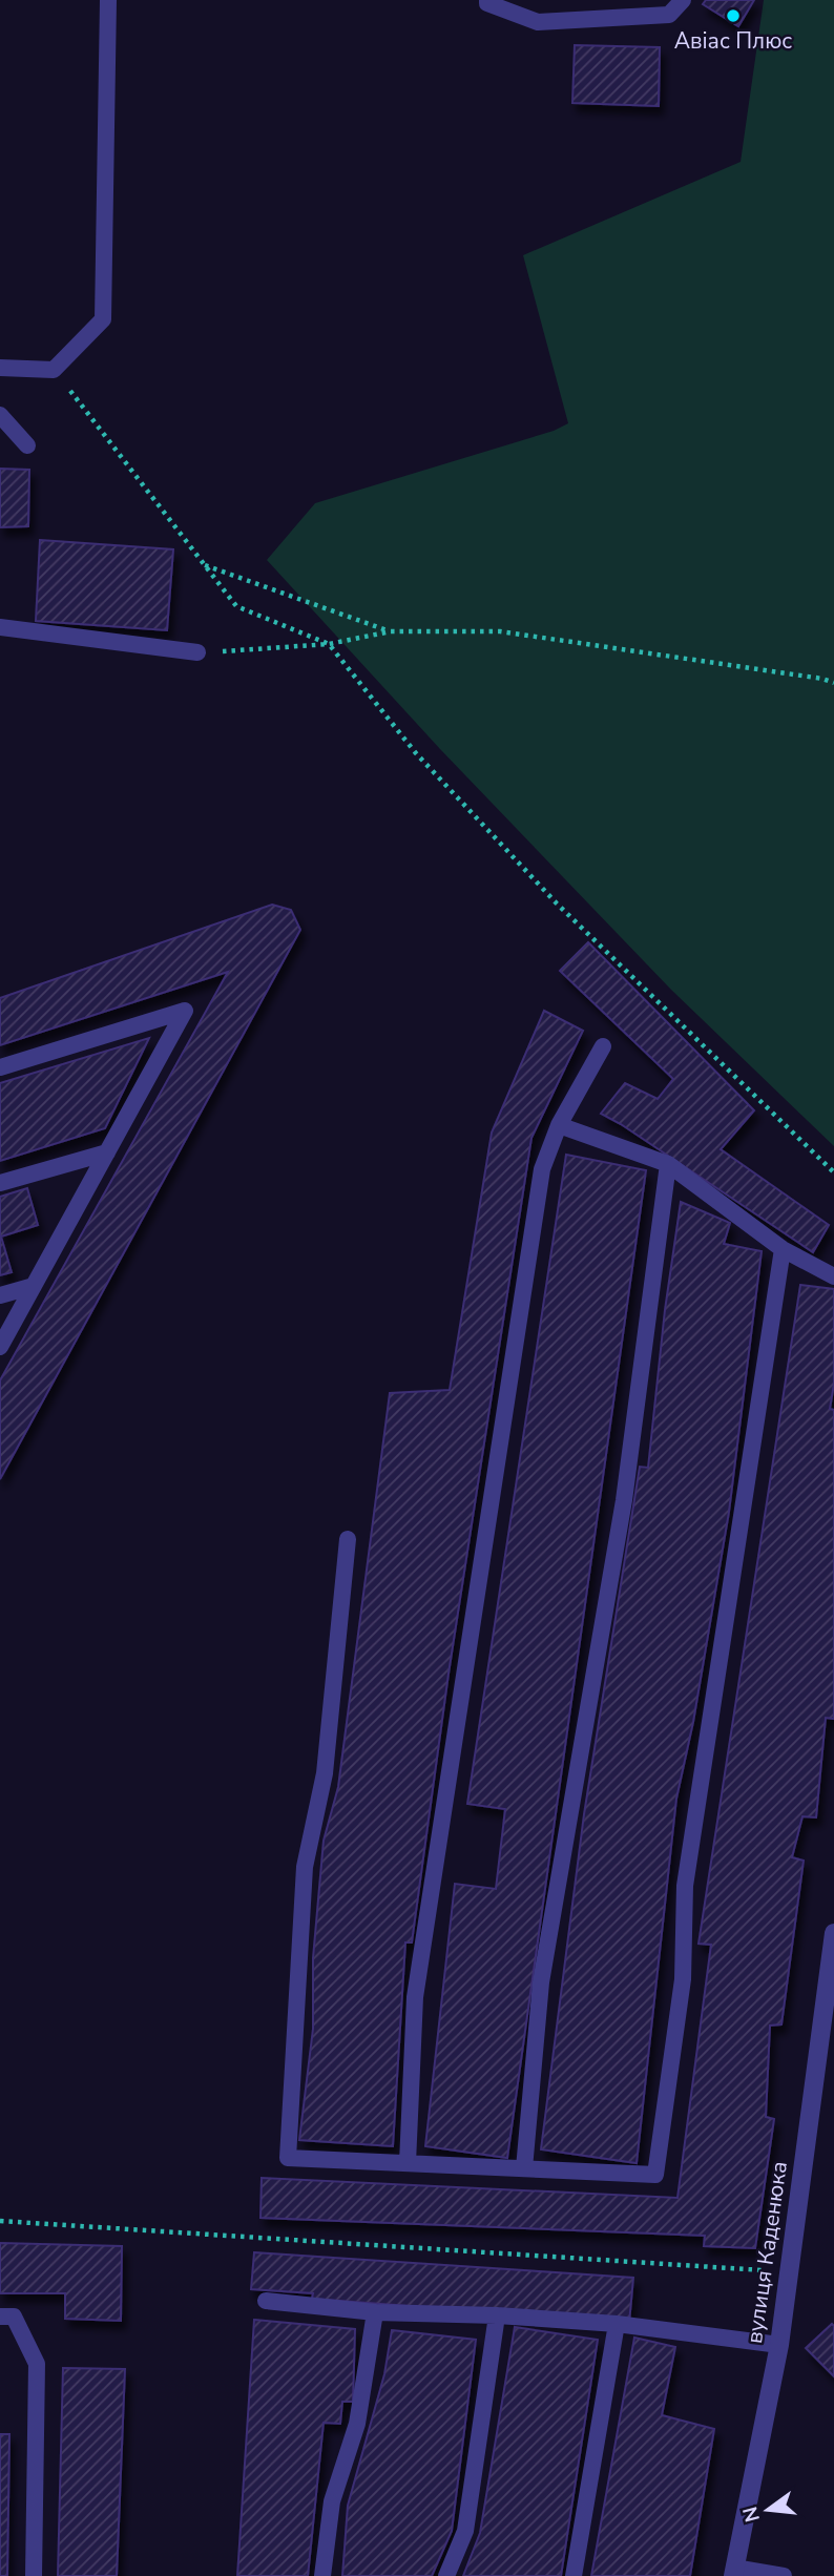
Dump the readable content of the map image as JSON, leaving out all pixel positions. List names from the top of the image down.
{
  "streets": {
    "street": ["вулиця Каденюка"]
  },
  "places": ["Авіас Плюс"],
  "north": "left"
}
